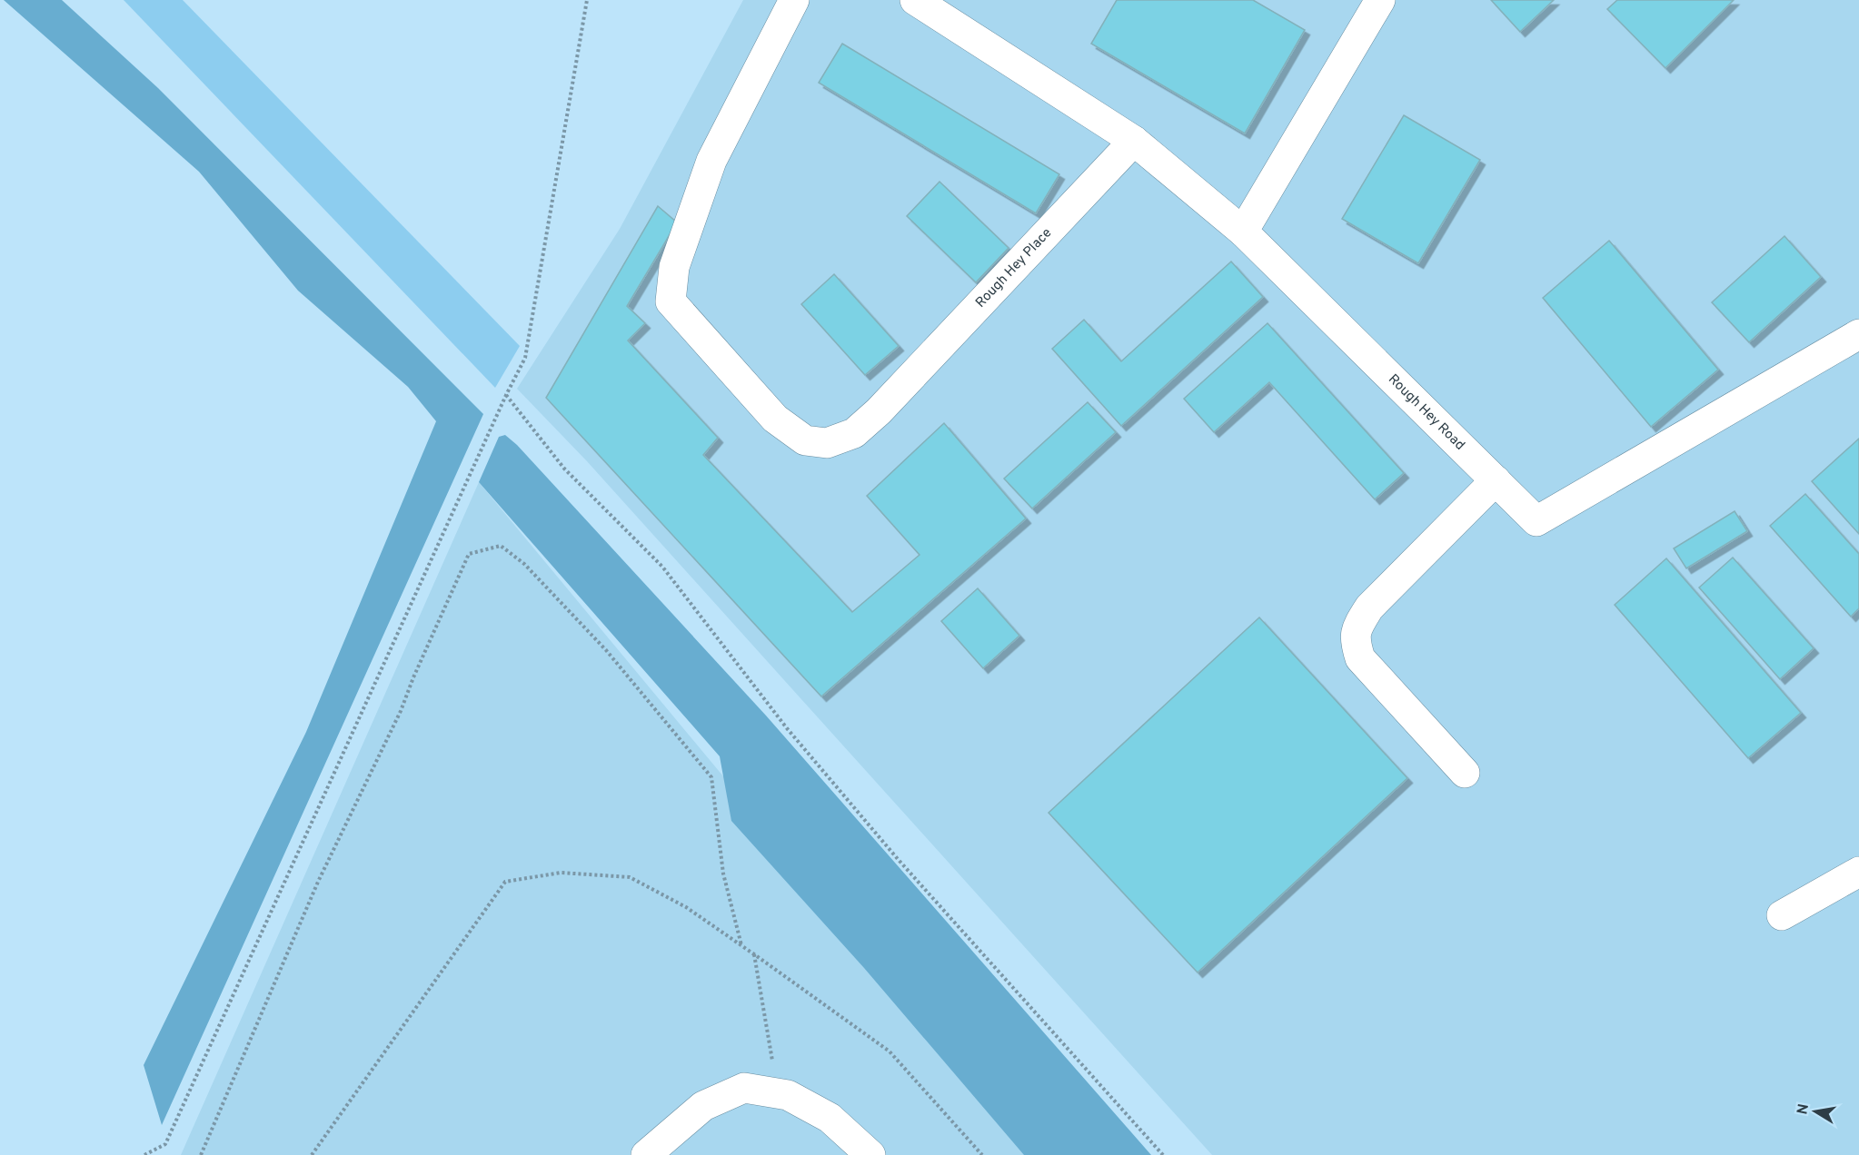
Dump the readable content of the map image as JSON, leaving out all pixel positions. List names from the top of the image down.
{
  "streets": {
    "lane": ["Rough Hey Place", "Rough Hey Road"]
  },
  "crossings": [
    ["Rough Hey Place", "Rough Hey Road"]
  ],
  "north": "left"
}
